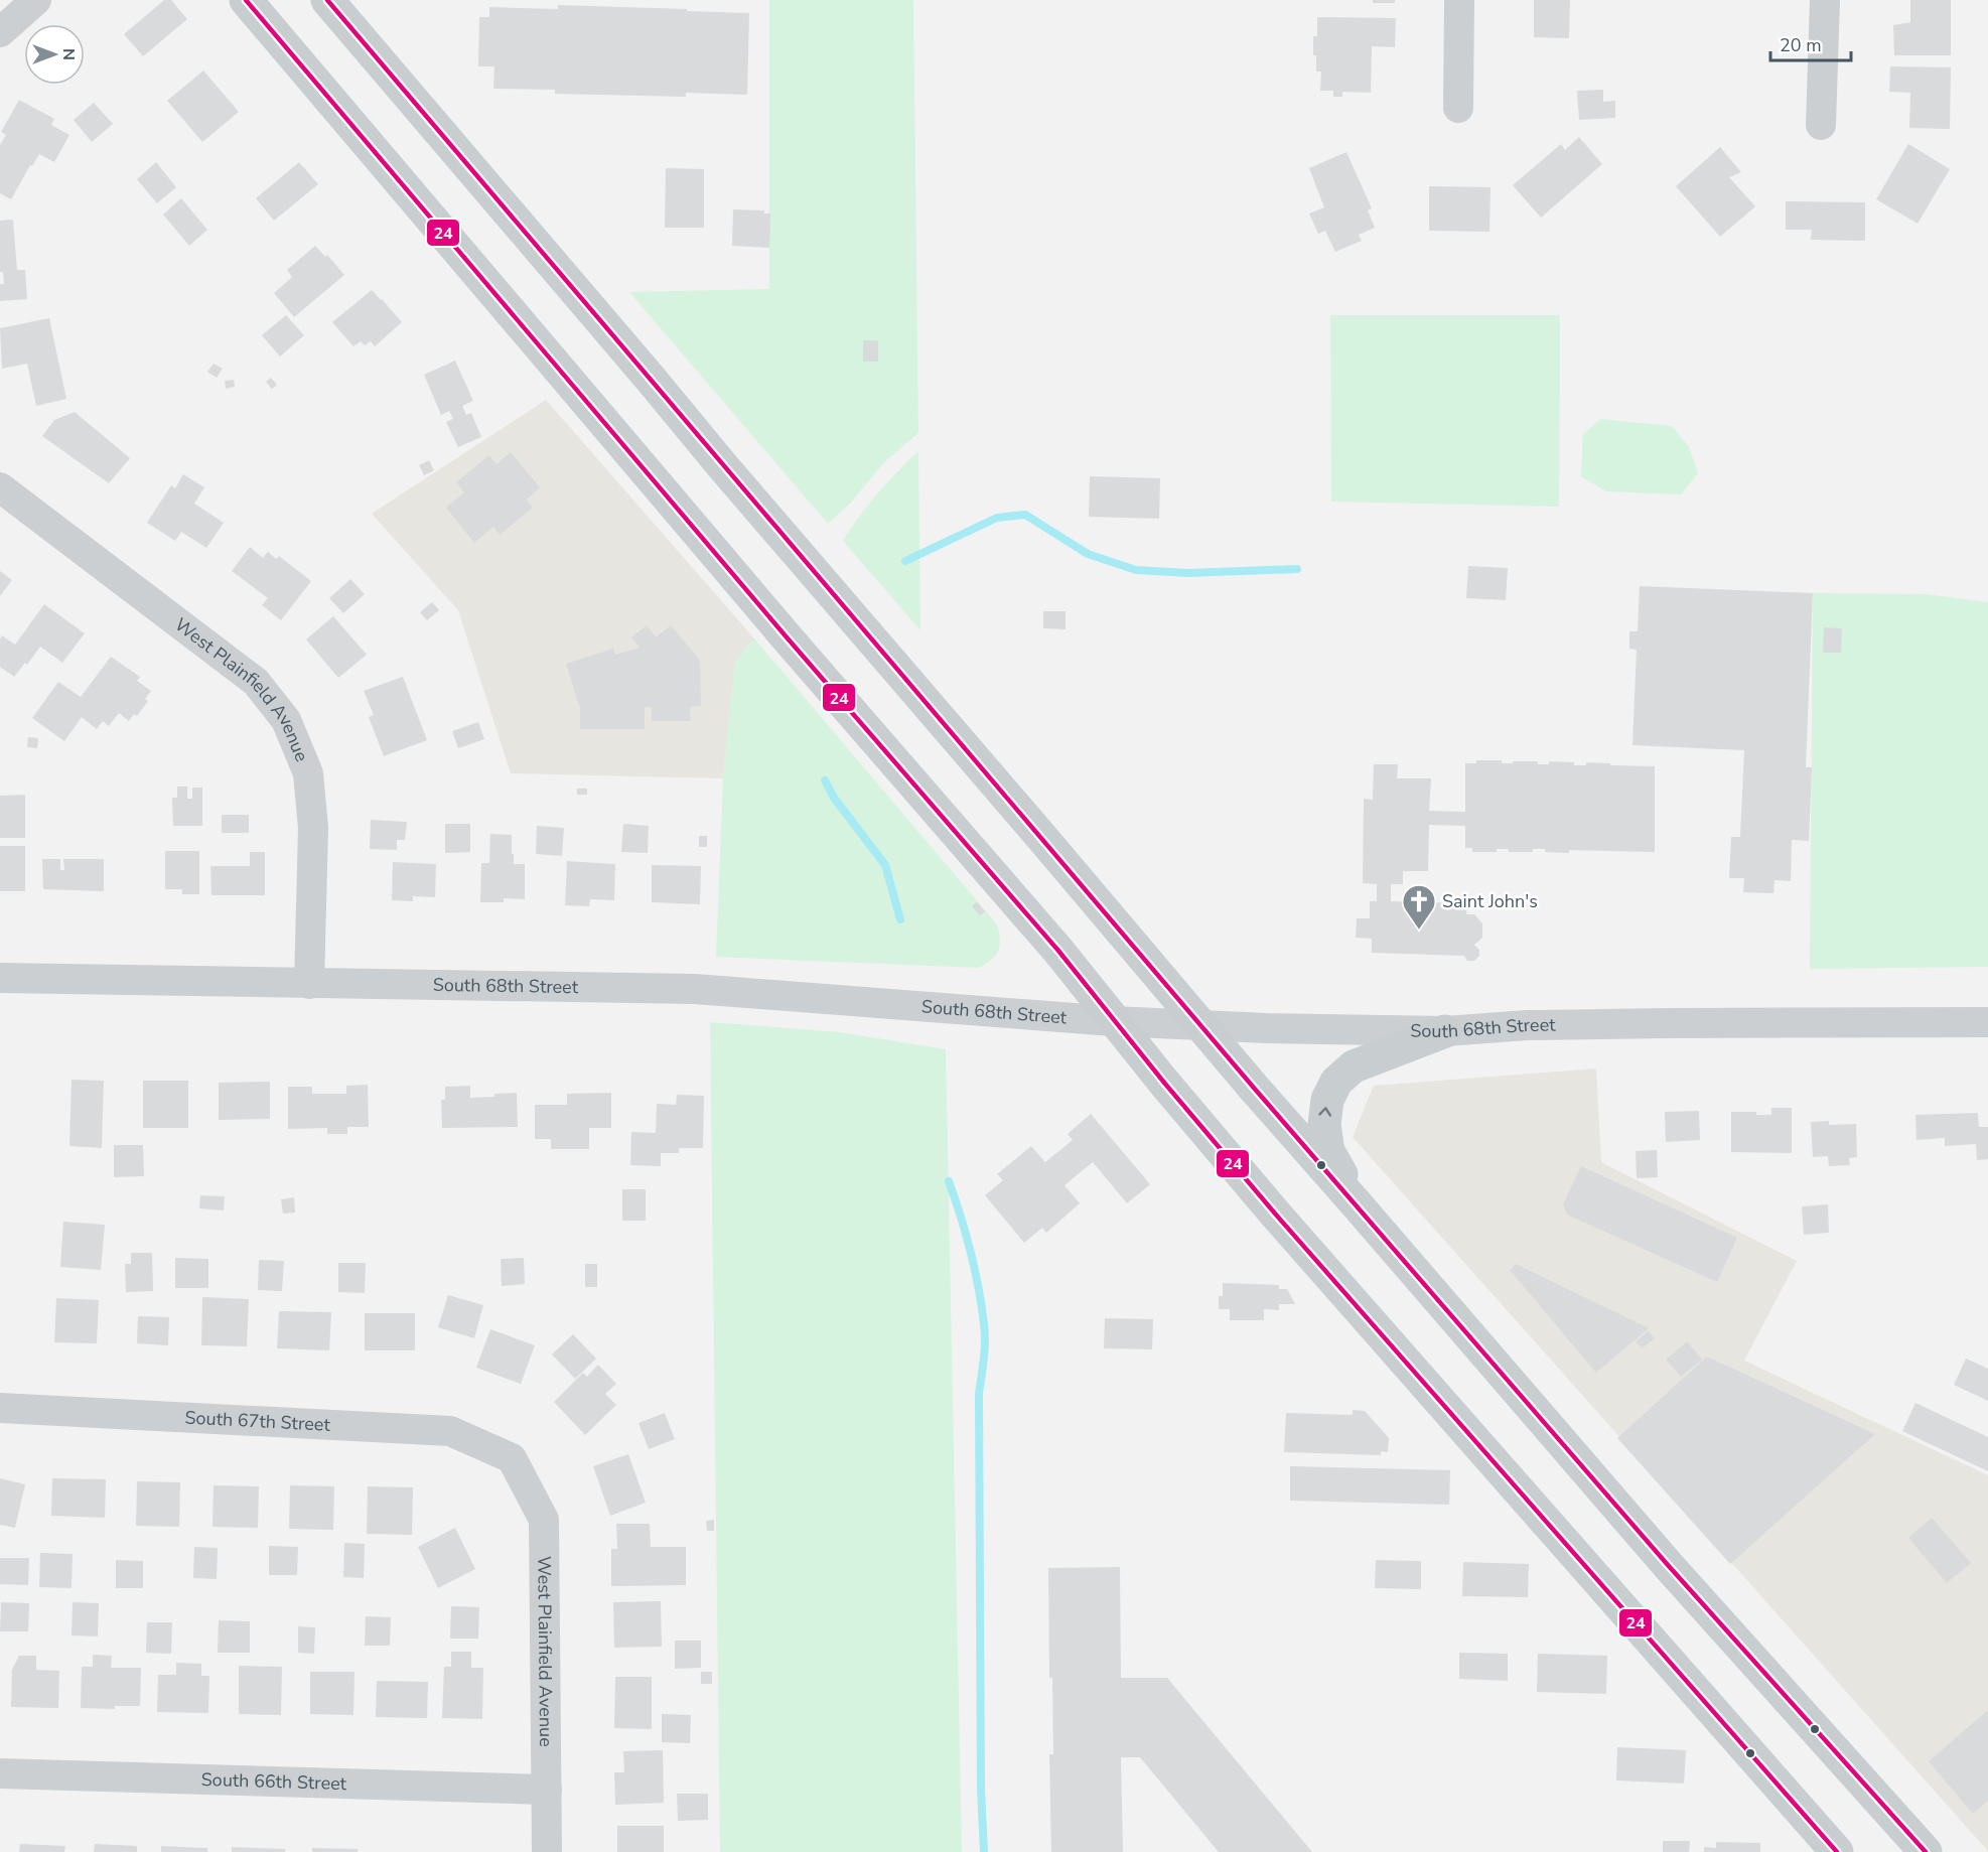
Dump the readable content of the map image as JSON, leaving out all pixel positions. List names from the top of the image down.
{
  "streets": {
    "street": [
      "West Plainfield Avenue",
      "South 68th Street",
      "South 67th Street",
      "South 66th Street"
    ]
  },
  "crossings": [
    ["West Plainfield Avenue", "South 68th Street"],
    ["West Plainfield Avenue", "South 67th Street"],
    ["West Plainfield Avenue", "South 66th Street"]
  ],
  "places": {
    "church": ["Saint John's"]
  },
  "lines": ["transit line 24"],
  "scale_bar": "20 m",
  "north": "right"
}
